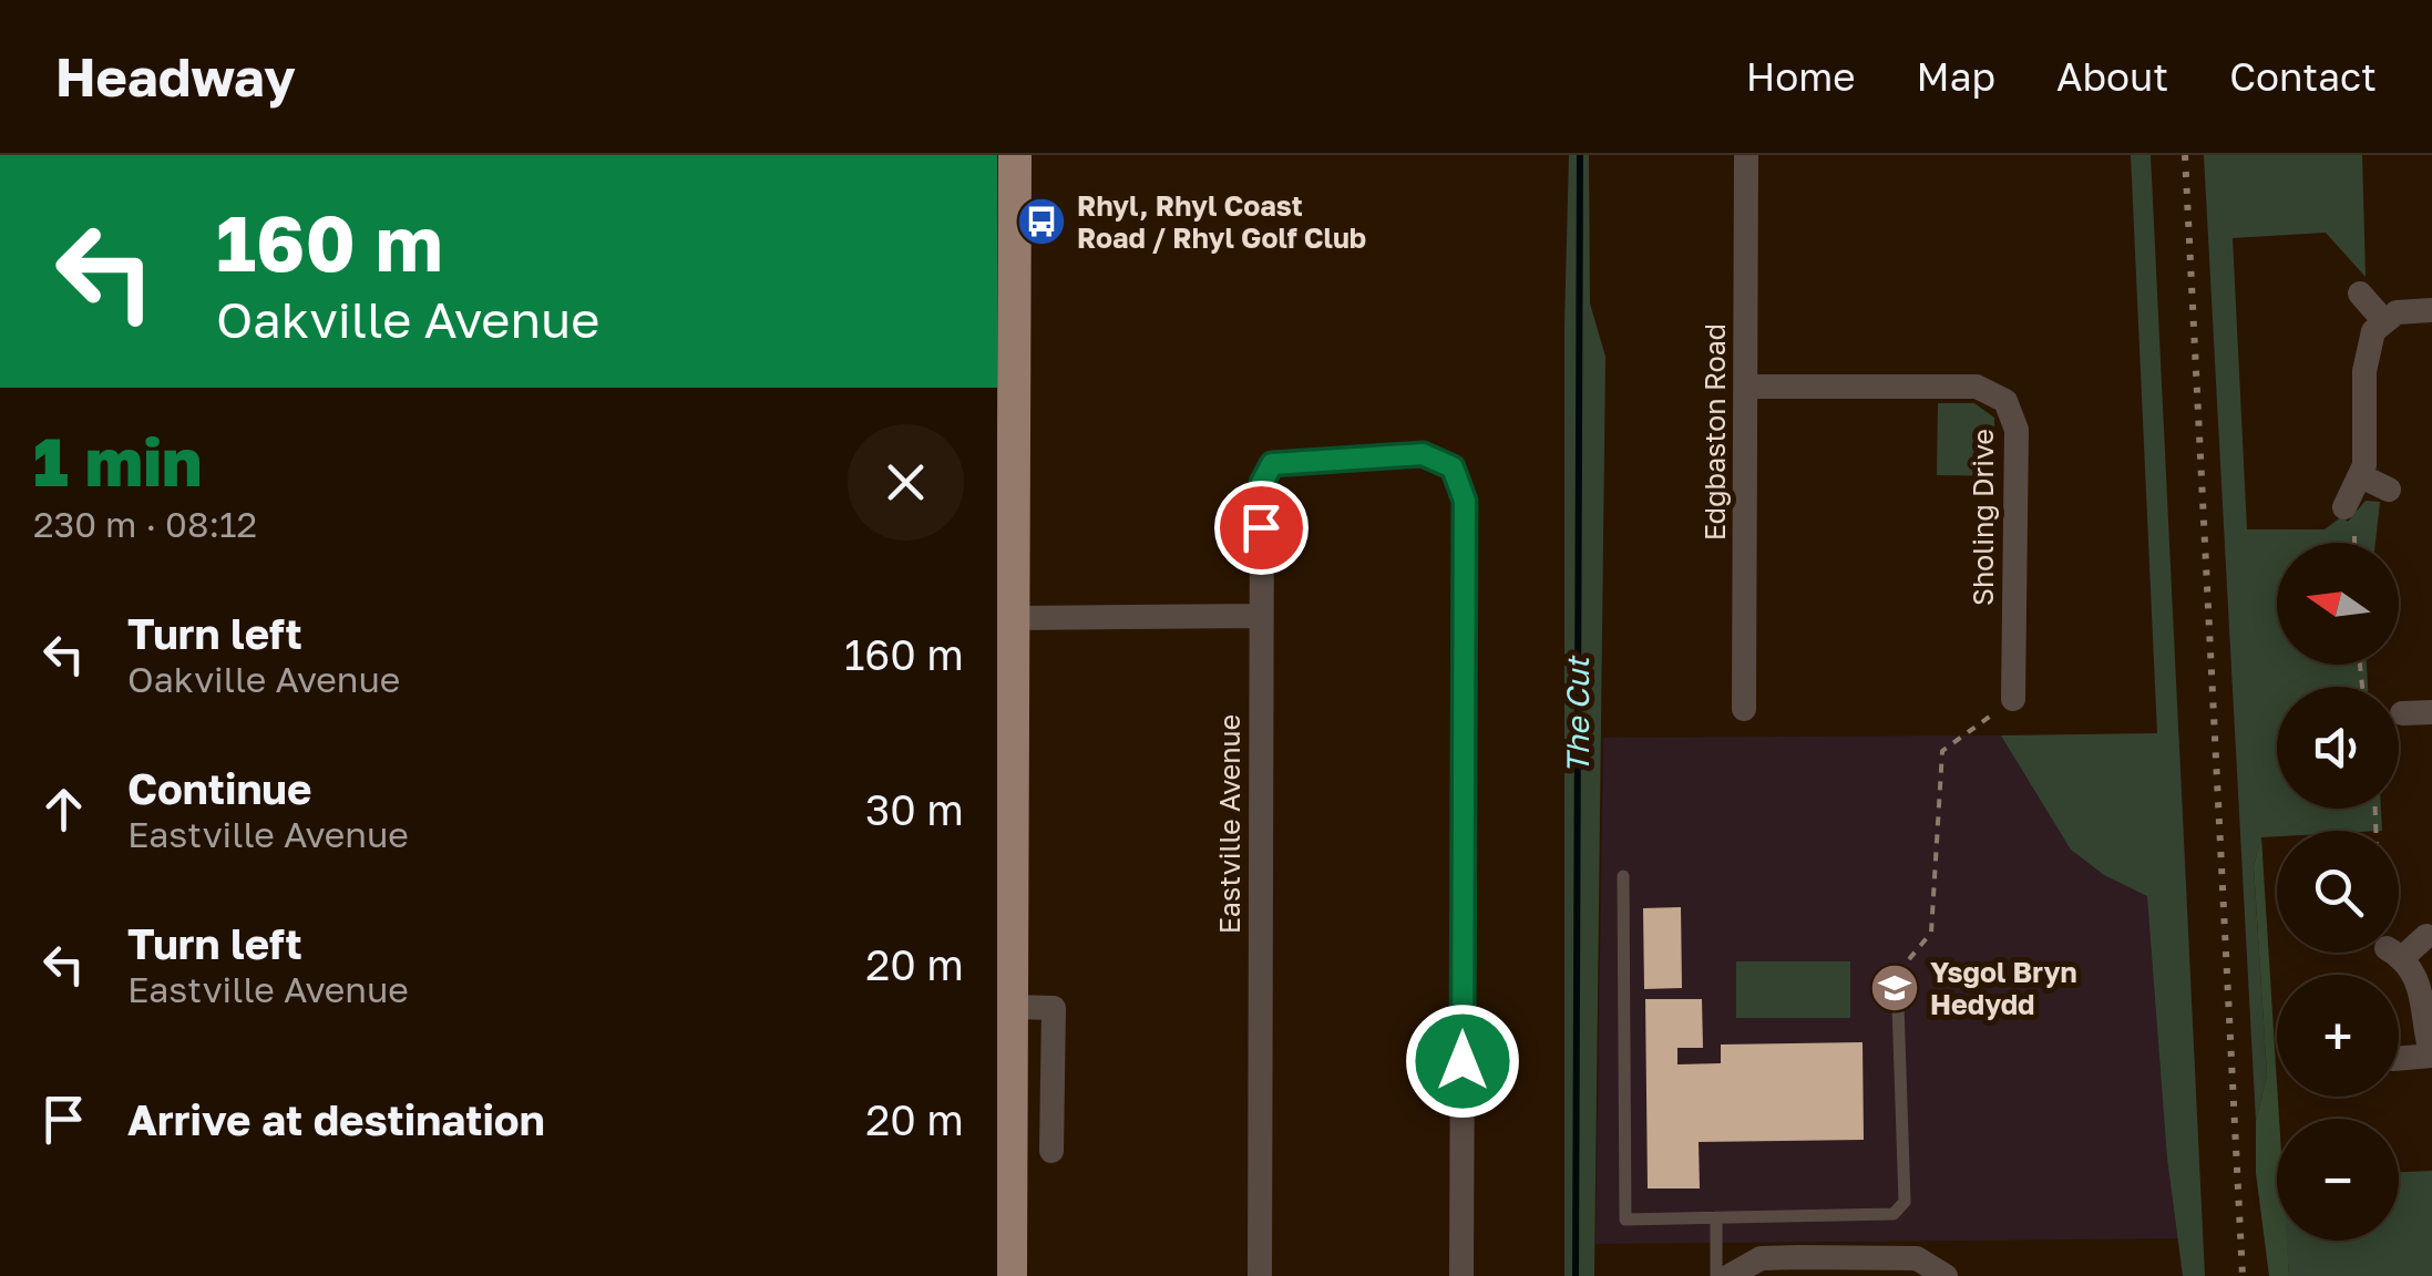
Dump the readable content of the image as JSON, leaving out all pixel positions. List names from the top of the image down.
{
  "streets": {
    "street": ["Edgbaston Road", "Sholing Drive", "Eastville Avenue"]
  },
  "crossings": [
    ["Edgbaston Road", "Sholing Drive"]
  ],
  "water": ["The Cut"],
  "places": {
    "bus stop": ["Rhyl, Rhyl Coast Road / Rhyl Golf Club"],
    "school or university": ["Ysgol Bryn Hedydd"]
  },
  "north": "left",
  "page": {
    "header": "Headway",
    "nav": [
      "Home",
      "Map",
      "About",
      "Contact"
    ],
    "turn": ["160 m", "Oakville Avenue"],
    "heading": ["1 min", "230 m · 08:12"],
    "map_buttons": ["+", "−"],
    "list": [
      {
        "name": "Turn left",
        "note": "Oakville Avenue",
        "value": "160 m"
      },
      {
        "name": "Continue",
        "note": "Eastville Avenue",
        "value": "30 m"
      },
      {
        "name": "Turn left",
        "note": "Eastville Avenue",
        "value": "20 m"
      },
      {
        "name": "Arrive at destination",
        "value": "20 m"
      }
    ]
  }
}
